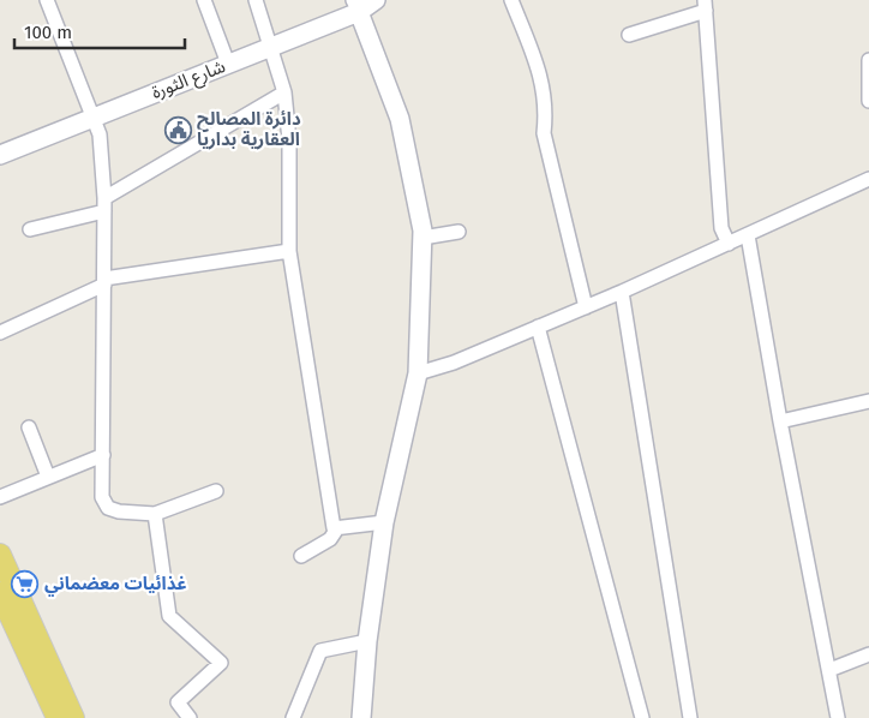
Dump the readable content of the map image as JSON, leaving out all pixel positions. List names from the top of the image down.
{
  "streets": {
    "street": ["شارع الثورة"]
  },
  "places": {
    "public building": ["دائرة المصالح العقارية بداريا"],
    "supermarket": ["غذائيات معضماني"]
  },
  "scale_bar": "100 m"
}
